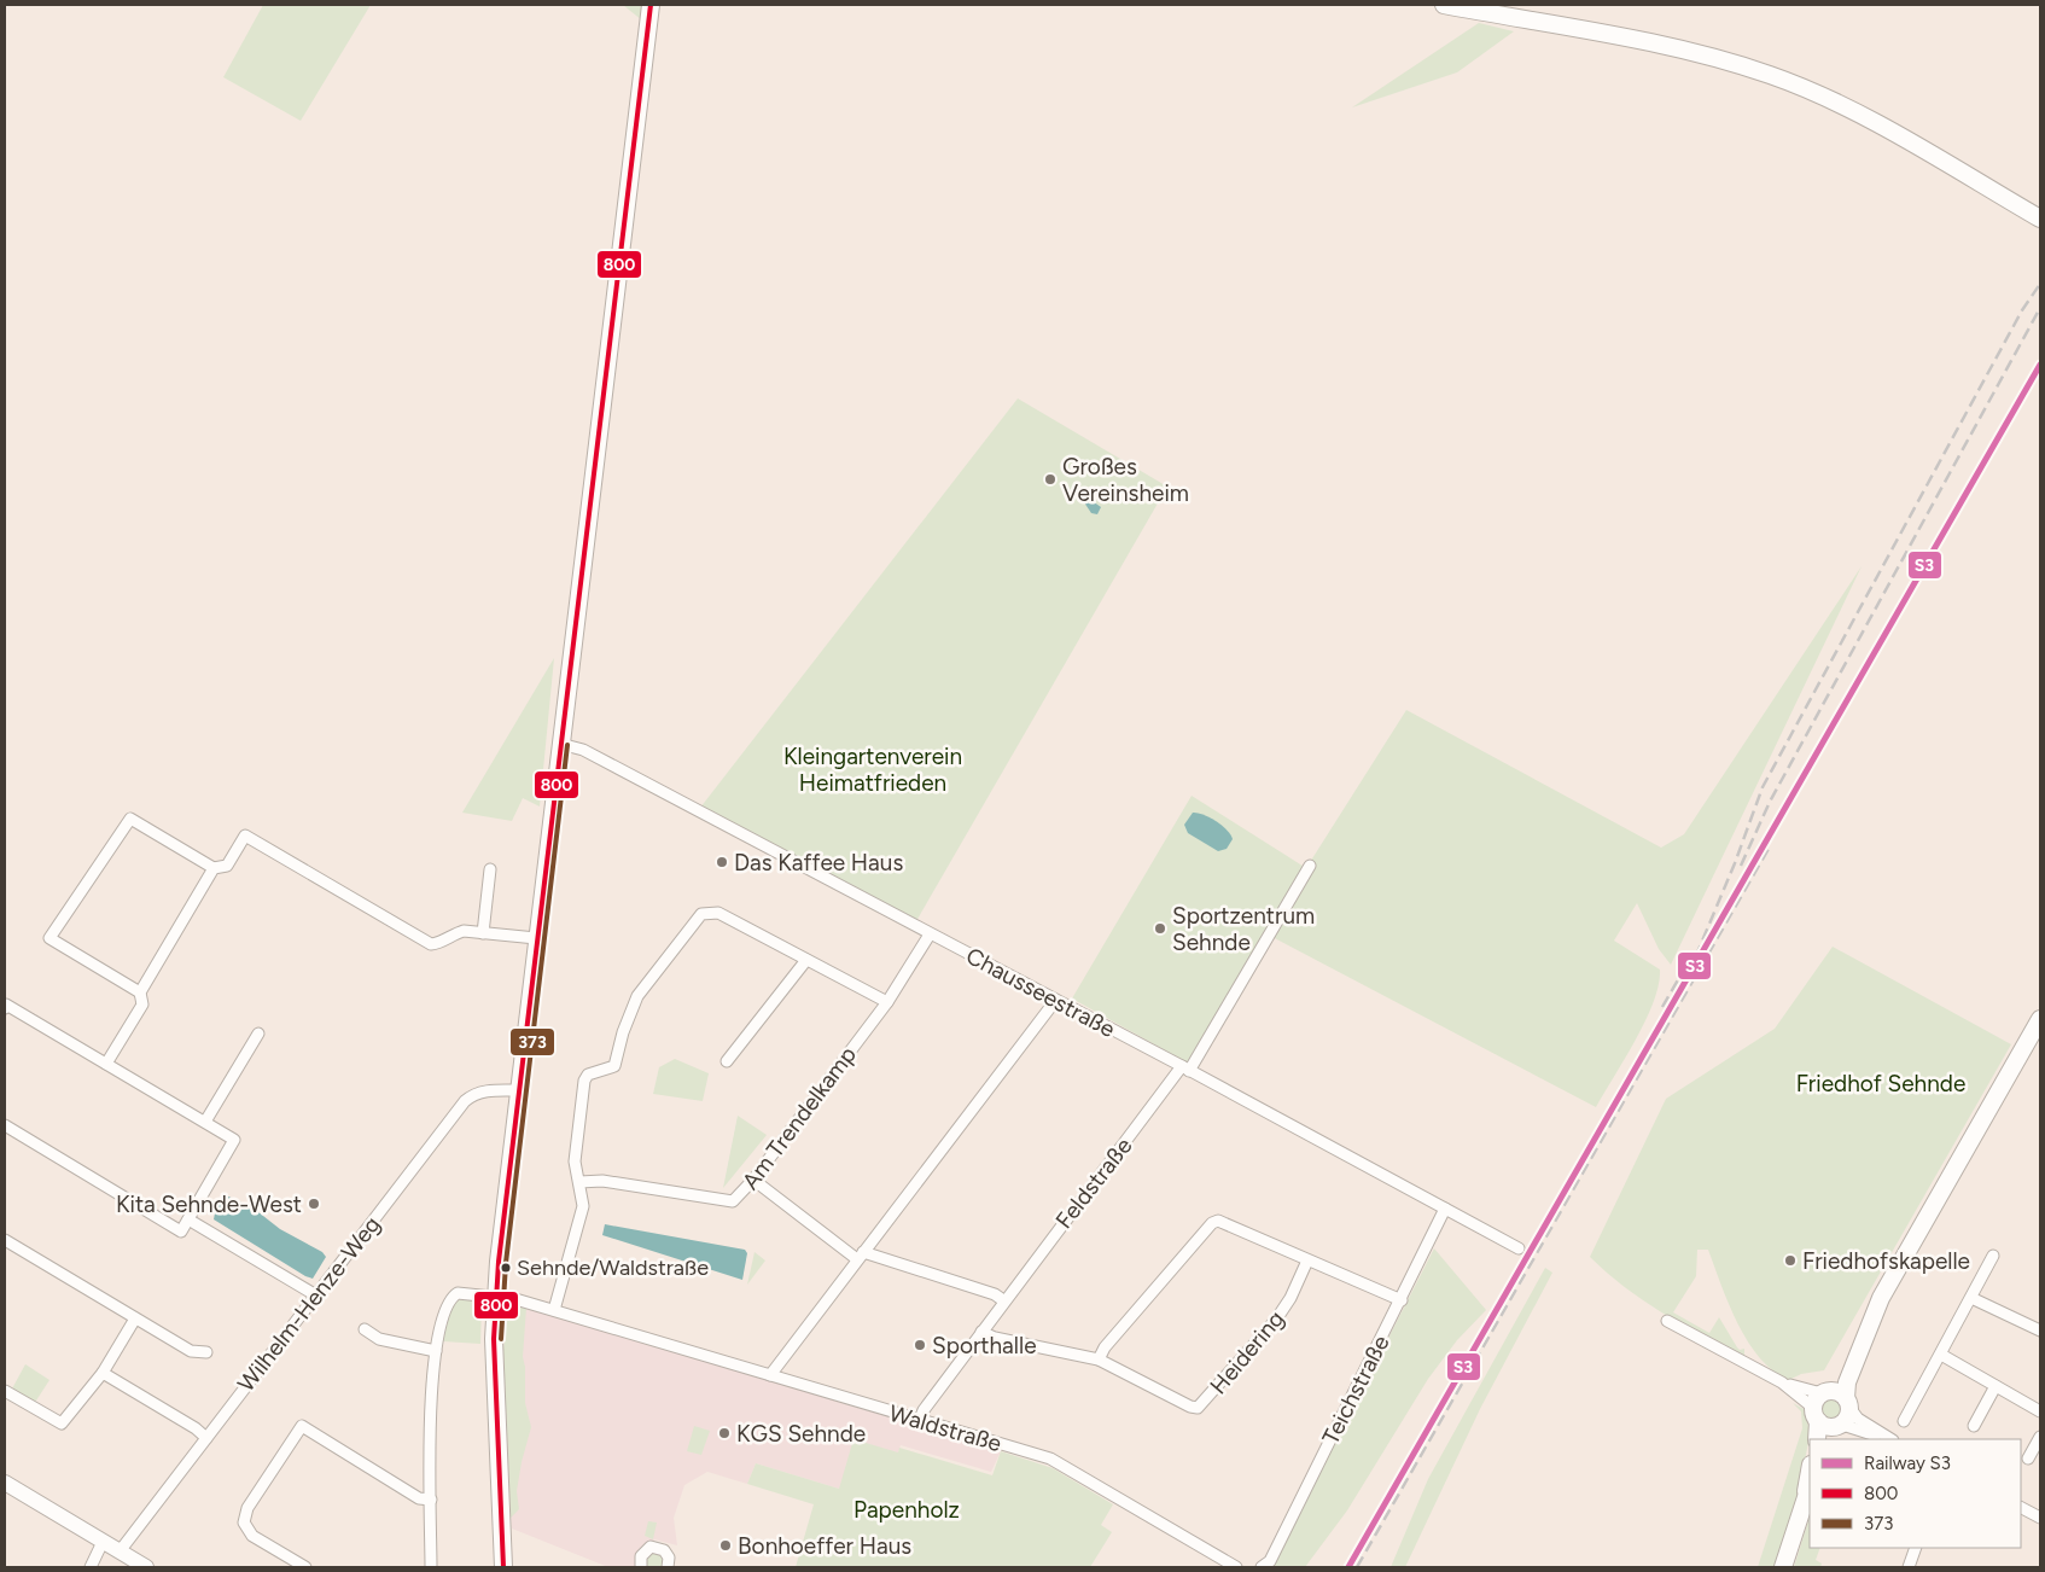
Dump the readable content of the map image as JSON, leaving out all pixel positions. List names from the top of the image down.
{
  "streets": {
    "street": [
      "Chausseestraße",
      "Am Trendelkamp",
      "Feldstraße",
      "Wilhelm-Henze-Weg",
      "Heidering",
      "Teichstraße",
      "Waldstraße"
    ]
  },
  "crossings": [
    ["Chausseestraße", "Am Trendelkamp"],
    ["Chausseestraße", "Feldstraße"],
    ["Chausseestraße", "Teichstraße"],
    ["Feldstraße", "Heidering"],
    ["Feldstraße", "Waldstraße"]
  ],
  "parks": ["Kleingartenverein Heimatfrieden", "Friedhof Sehnde", "Papenholz"],
  "places": [
    "Großes Vereinsheim",
    "Das Kaffee Haus",
    "Sportzentrum Sehnde",
    "Kita Sehnde-West",
    "Friedhofskapelle",
    "Sehnde/Waldstraße",
    "Sporthalle",
    "KGS Sehnde",
    "Bonhoeffer Haus"
  ],
  "lines": ["transit line 800", "rail line S3", "transit line 373"],
  "legend": ["Railway S3", "800", "373"]
}
